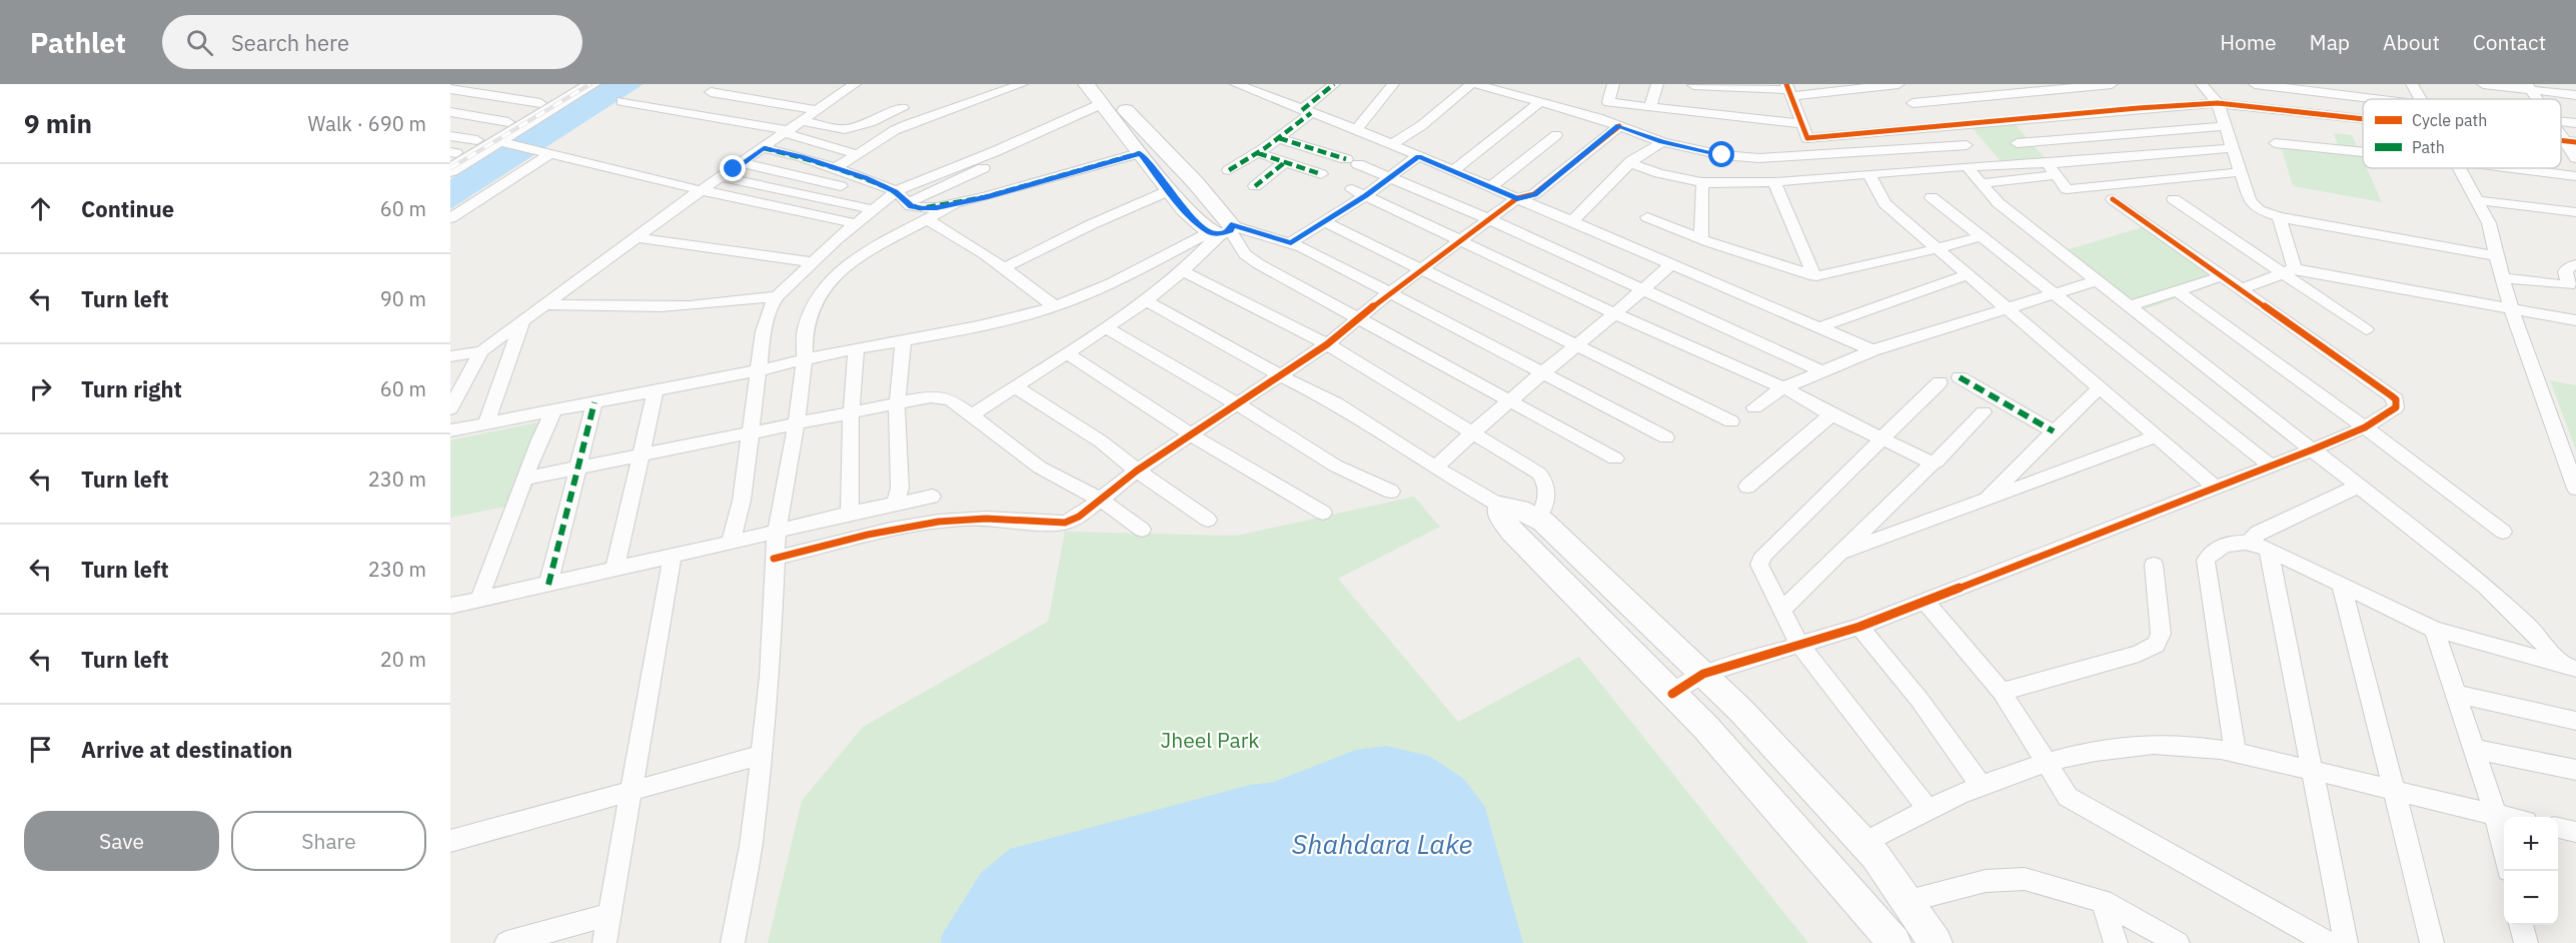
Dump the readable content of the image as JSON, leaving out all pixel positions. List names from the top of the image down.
{
  "water": ["Shahdara Lake"],
  "parks": ["Jheel Park"],
  "legend": ["Cycle path", "Path"],
  "page": {
    "header": "Pathlet",
    "search": "Search here",
    "nav": [
      "Home",
      "Map",
      "About",
      "Contact"
    ],
    "heading": ["9 min", "Walk · 690 m"],
    "list": [
      ["Continue", "60 m"],
      ["Turn left", "90 m"],
      ["Turn right", "60 m"],
      ["Turn left", "230 m"],
      ["Turn left", "230 m"],
      ["Turn left", "20 m"],
      "Arrive at destination"
    ],
    "buttons": ["Save", "Share"],
    "map_buttons": ["+", "−"]
  }
}
